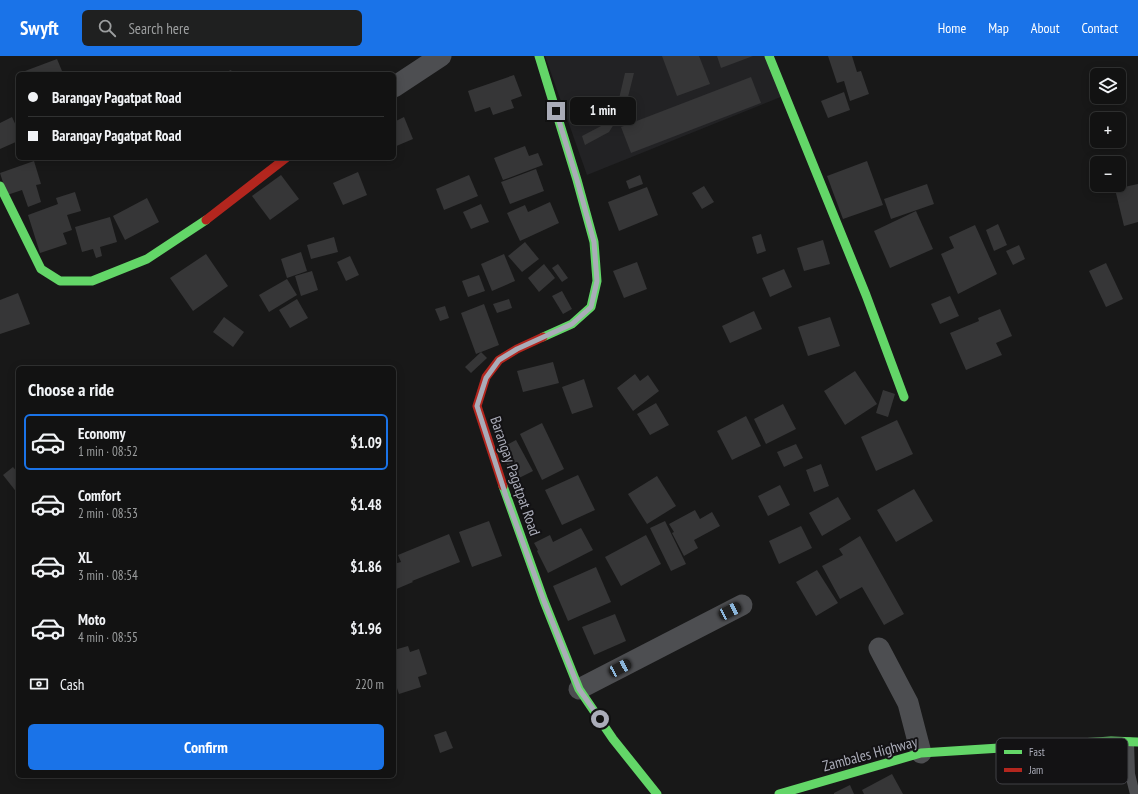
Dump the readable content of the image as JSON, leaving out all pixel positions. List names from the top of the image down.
{
  "streets": {
    "street": ["Barangay Pagatpat Road", "Zambales Highway"]
  },
  "legend": ["Fast", "Jam"],
  "page": {
    "header": "Swyft",
    "search": "Search here",
    "nav": [
      "Home",
      "Map",
      "About",
      "Contact"
    ],
    "map_buttons": ["+", "−"],
    "banner": ["Barangay Pagatpat Road", "Barangay Pagatpat Road"],
    "bubble": "1 min",
    "heading": "Choose a ride",
    "list": [
      {
        "name": "Economy",
        "note": "1 min · 08:52",
        "value": "$1.09"
      },
      {
        "name": "Comfort",
        "note": "2 min · 08:53",
        "value": "$1.48"
      },
      {
        "name": "XL",
        "note": "3 min · 08:54",
        "value": "$1.86"
      },
      {
        "name": "Moto",
        "note": "4 min · 08:55",
        "value": "$1.96"
      }
    ],
    "pay": ["Cash", "220 m"],
    "buttons": "Confirm"
  }
}
